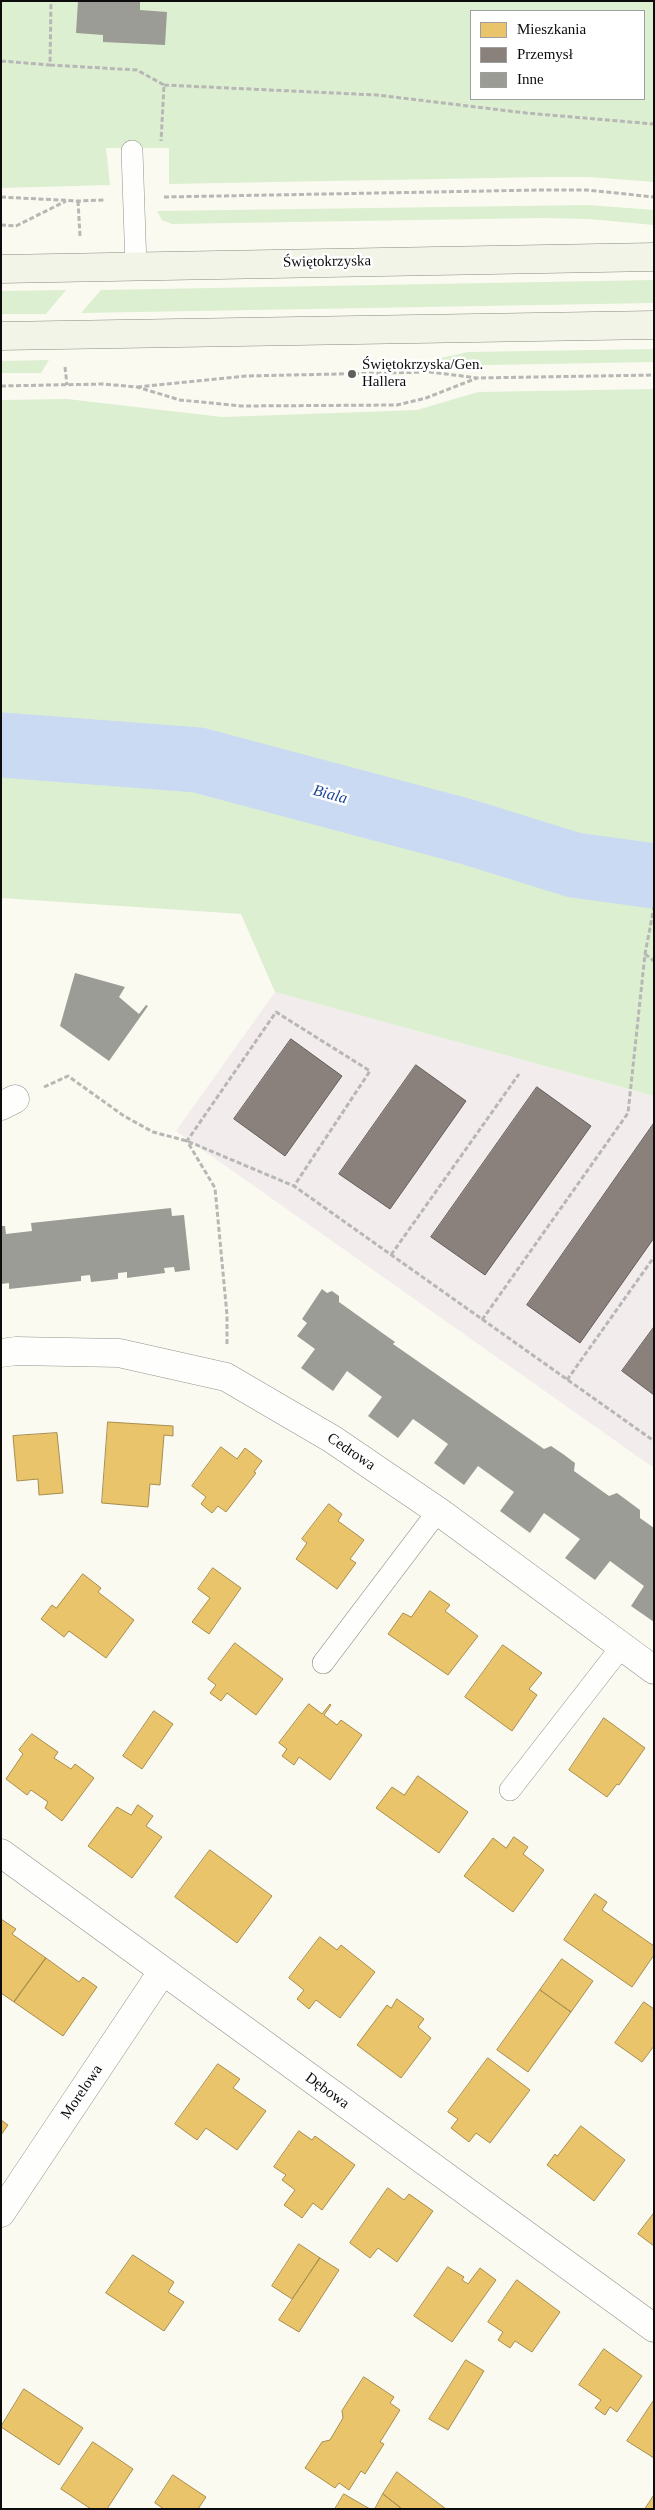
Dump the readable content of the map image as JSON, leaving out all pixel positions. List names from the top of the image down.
{
  "streets": {
    "main road": ["Świętokrzyska"],
    "street": ["Cedrowa", "Dębowa", "Morelowa"]
  },
  "crossings": [
    ["Dębowa", "Morelowa"]
  ],
  "water": ["Biala"],
  "places": ["Świętokrzyska/Gen. Hallera"],
  "legend": ["Mieszkania", "Przemysł", "Inne"]
}
